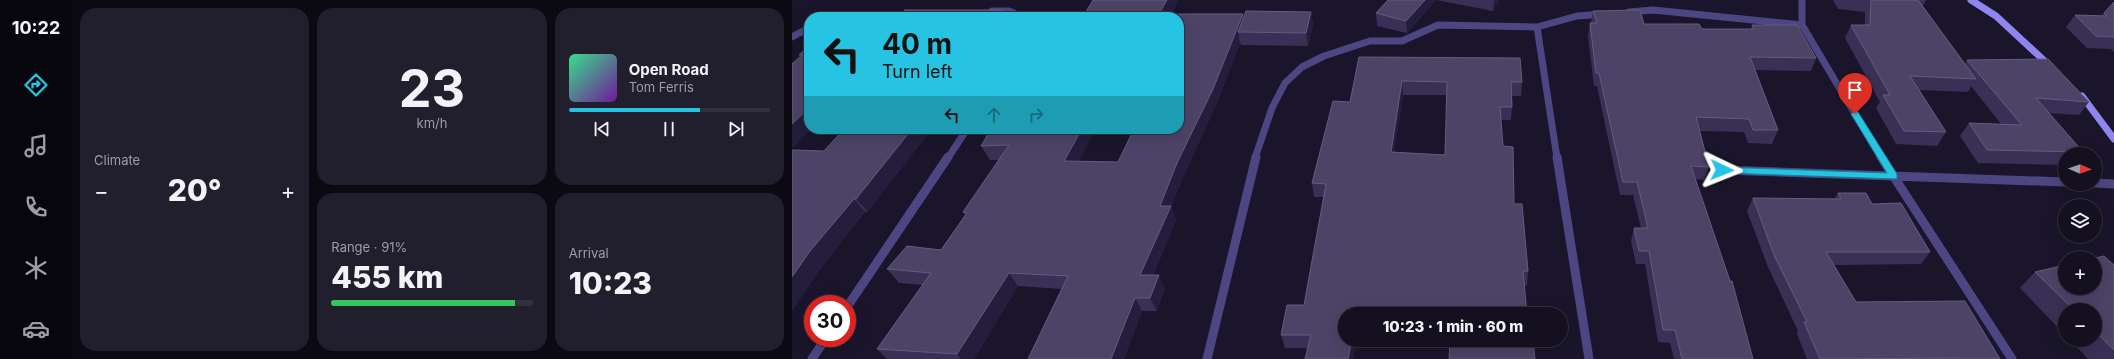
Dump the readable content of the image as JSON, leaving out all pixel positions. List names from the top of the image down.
{
  "north": "right",
  "page": {
    "tabs": "10:22",
    "tile": [
      "Climate",
      ["23", "km/h"],
      ["Range · 91%", "455 km"],
      ["Arrival", "10:23"]
    ],
    "turn": ["40 m", "Turn left"],
    "song": ["Open Road", "Tom Ferris"],
    "map_buttons": ["+", "−"],
    "heat": ["−", "20°", "+"],
    "limit": "30",
    "trip": "10:23 · 1 min · 60 m"
  }
}
